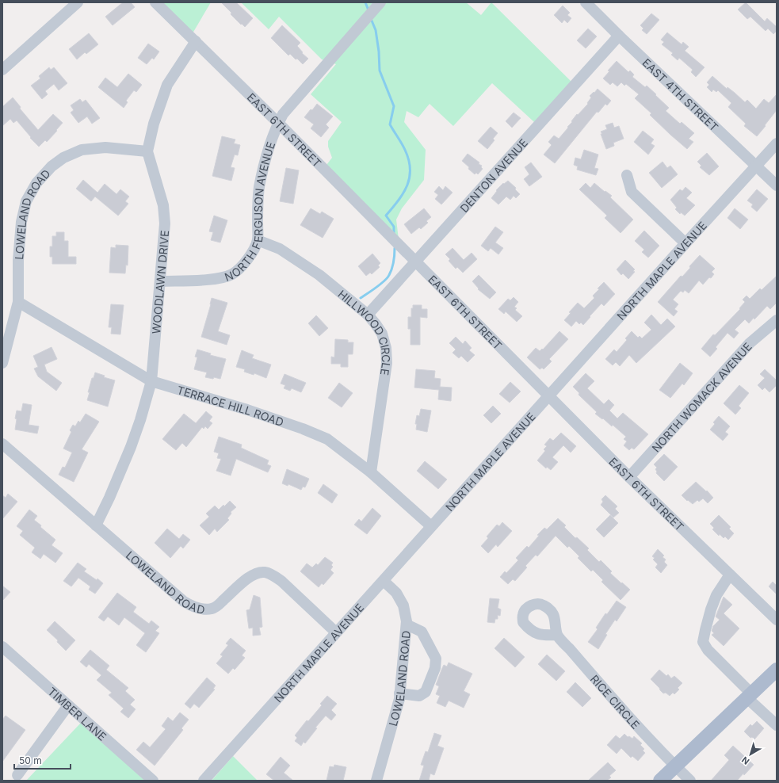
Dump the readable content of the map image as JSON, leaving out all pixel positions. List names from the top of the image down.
{
  "streets": {
    "street": [
      "EAST 4TH STREET",
      "EAST 6TH STREET",
      "DENTON AVENUE",
      "NORTH FERGUSON AVENUE",
      "LOWELAND ROAD",
      "NORTH MAPLE AVENUE",
      "WOODLAWN DRIVE",
      "HILLWOOD CIRCLE",
      "NORTH WOMACK AVENUE",
      "TERRACE HILL ROAD",
      "RICE CIRCLE",
      "TIMBER LANE"
    ]
  },
  "crossings": [
    ["EAST 4TH STREET", "DENTON AVENUE"],
    ["EAST 4TH STREET", "NORTH MAPLE AVENUE"],
    ["EAST 6TH STREET", "DENTON AVENUE"],
    ["EAST 6TH STREET", "NORTH FERGUSON AVENUE"],
    ["EAST 6TH STREET", "NORTH MAPLE AVENUE"],
    ["EAST 6TH STREET", "WOODLAWN DRIVE"],
    ["EAST 6TH STREET", "NORTH WOMACK AVENUE"],
    ["DENTON AVENUE", "HILLWOOD CIRCLE"],
    ["NORTH FERGUSON AVENUE", "WOODLAWN DRIVE"],
    ["NORTH FERGUSON AVENUE", "HILLWOOD CIRCLE"],
    ["LOWELAND ROAD", "NORTH MAPLE AVENUE"],
    ["LOWELAND ROAD", "WOODLAWN DRIVE"],
    ["LOWELAND ROAD", "TERRACE HILL ROAD"],
    ["NORTH MAPLE AVENUE", "TERRACE HILL ROAD"],
    ["WOODLAWN DRIVE", "TERRACE HILL ROAD"],
    ["HILLWOOD CIRCLE", "TERRACE HILL ROAD"]
  ],
  "scale_bar": "50 m",
  "north": "bottom left"
}
